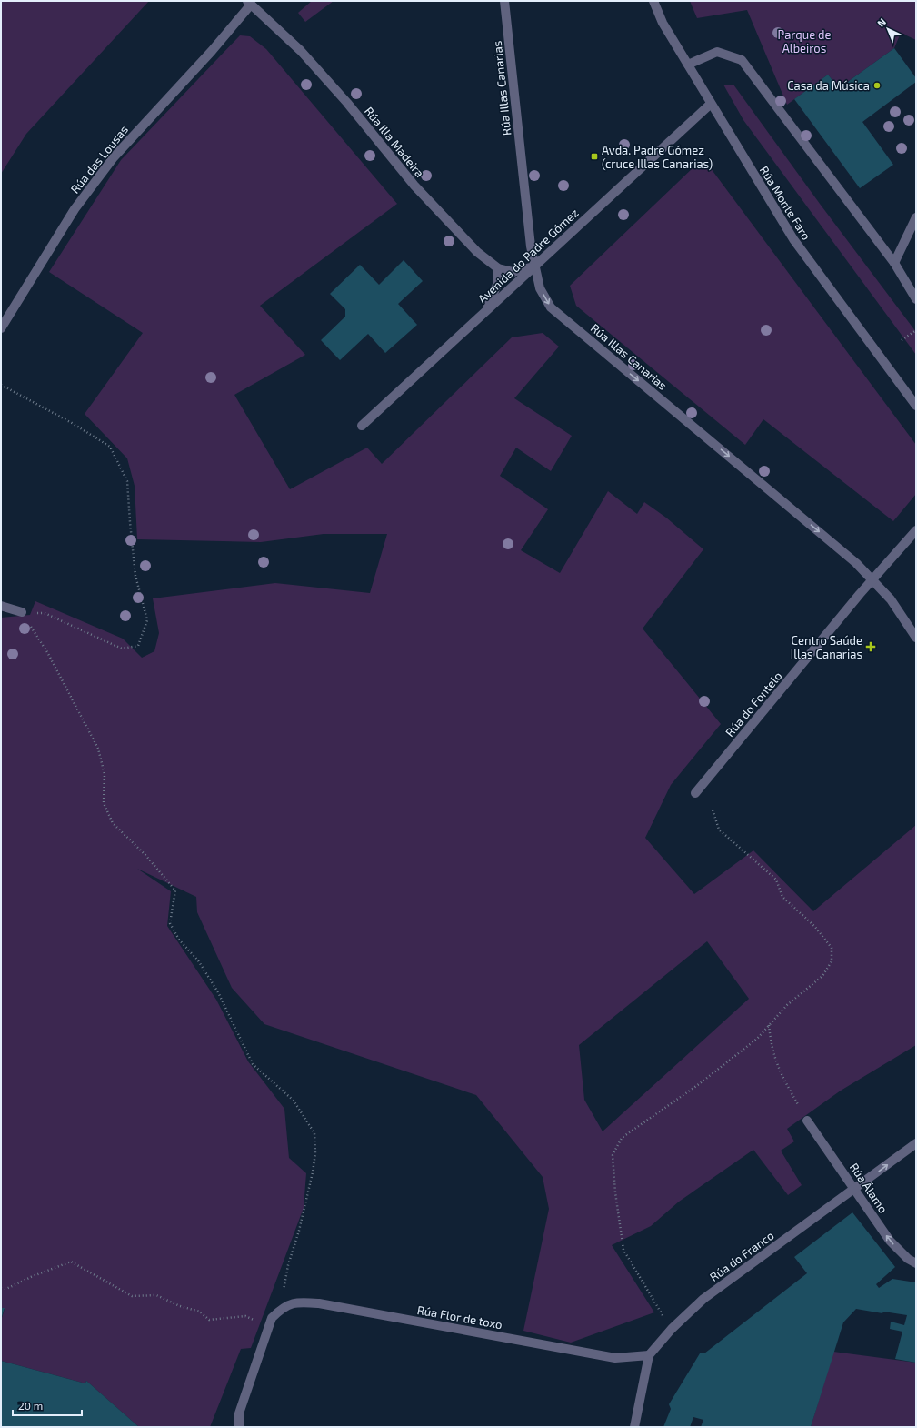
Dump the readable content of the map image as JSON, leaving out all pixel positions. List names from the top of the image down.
{
  "streets": {
    "street": [
      "Rúa Illas Canarias",
      "Rúa Illa Madeira",
      "Rúa das Lousas",
      "Rúa Monte Faro",
      "Avenida do Padre Gómez",
      "Rúa do Fontelo",
      "Rúa Álamo",
      "Rúa do Franco",
      "Rúa Flor de toxo"
    ]
  },
  "crossings": [
    ["Rúa Illas Canarias", "Rúa Illa Madeira"],
    ["Rúa Illas Canarias", "Avenida do Padre Gómez"],
    ["Rúa Illas Canarias", "Rúa do Fontelo"],
    ["Rúa Illa Madeira", "Rúa das Lousas"],
    ["Rúa Illa Madeira", "Avenida do Padre Gómez"],
    ["Rúa Monte Faro", "Avenida do Padre Gómez"],
    ["Rúa Álamo", "Rúa do Franco"],
    ["Rúa do Franco", "Rúa Flor de toxo"]
  ],
  "one_way": ["Rúa Illas Canarias", "Rúa Álamo"],
  "parks": ["Parque de Albeiros"],
  "places": {
    "other": ["Casa da Música"],
    "transit": ["Avda. Padre Gómez (cruce Illas Canarias)"],
    "health": ["Centro Saúde Illas Canarias"]
  },
  "scale_bar": "20 m",
  "north": "top left"
}
